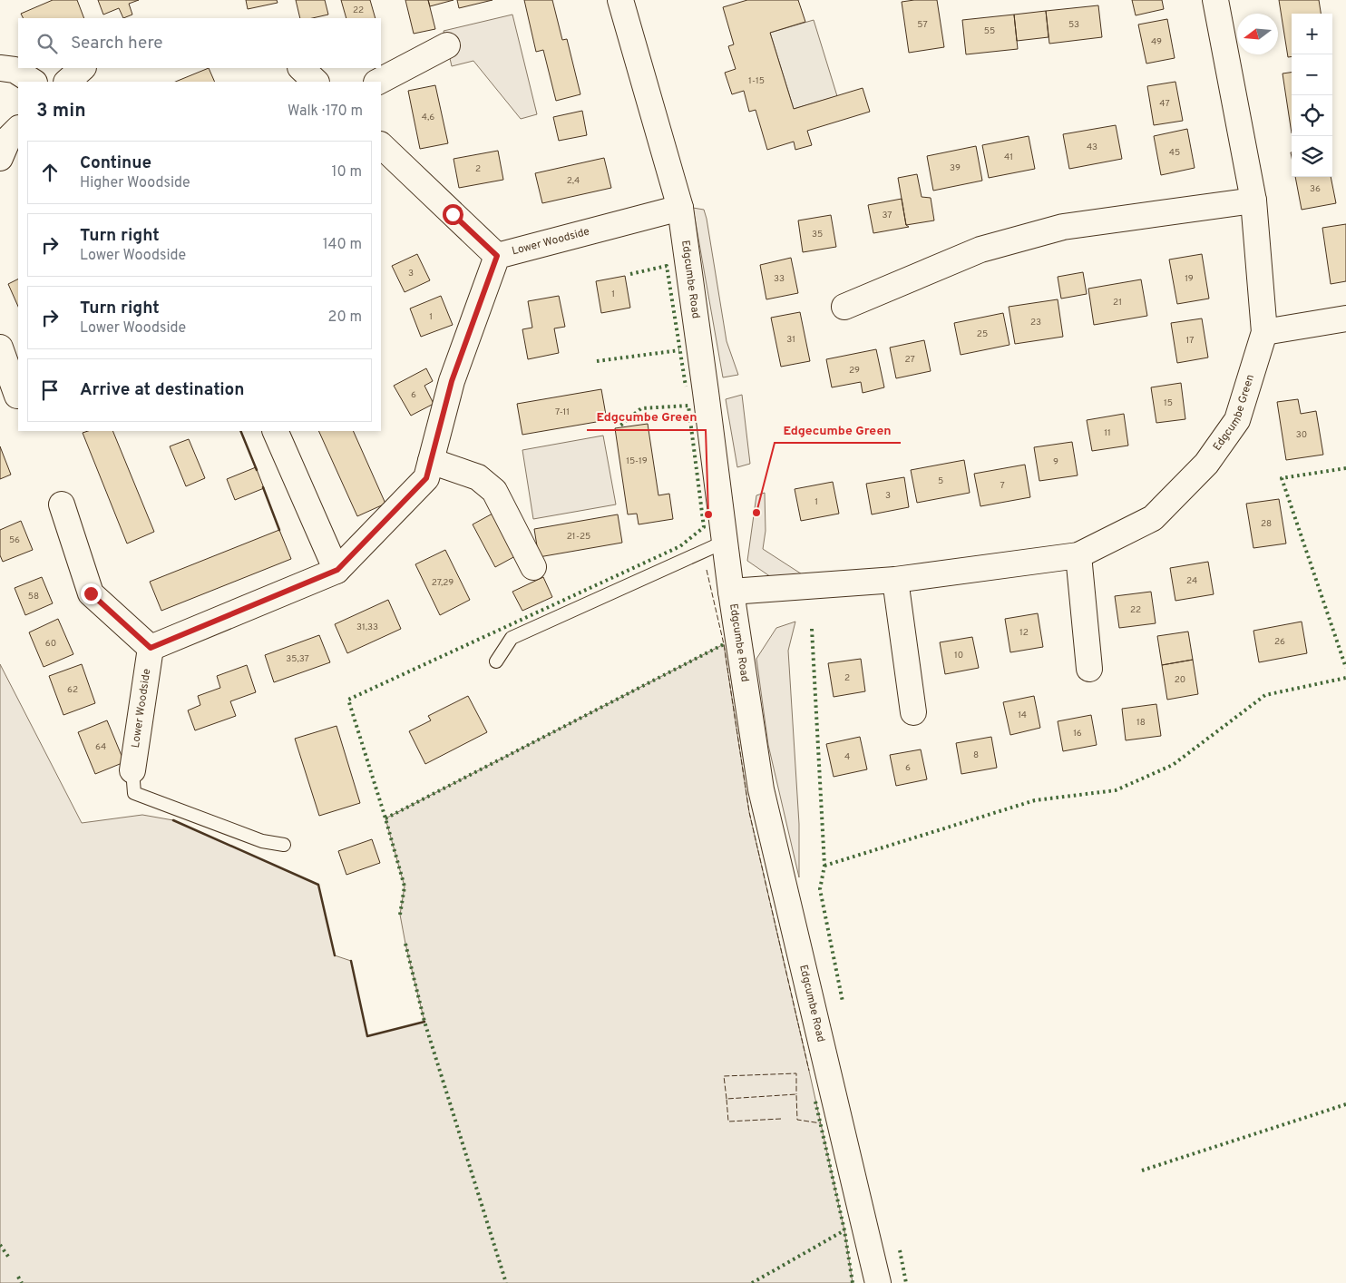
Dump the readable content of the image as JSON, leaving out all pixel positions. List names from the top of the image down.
{
  "streets": {
    "street": ["Lower Woodside", "Edgcumbe Road", "Edgcumbe Green"]
  },
  "crossings": [
    ["Lower Woodside", "Edgcumbe Road"],
    ["Edgcumbe Road", "Edgcumbe Green"]
  ],
  "places": ["Edgecumbe Green", "Edgcumbe Green"],
  "house_numbers": [
    "22",
    "57",
    "53",
    "55",
    "49",
    "1-15",
    "47",
    "4,6",
    "43",
    "45",
    "41",
    "39",
    "2",
    "2,4",
    "36",
    "37",
    "35",
    "3",
    "33",
    "19",
    "1",
    "21",
    "1",
    "23",
    "25",
    "31",
    "17",
    "27",
    "29",
    "6",
    "15",
    "7-11",
    "11",
    "30",
    "15-19",
    "9",
    "5",
    "7",
    "3",
    "1",
    "28",
    "21-25",
    "56",
    "24",
    "27,29",
    "58",
    "22",
    "31,33",
    "12",
    "26",
    "60",
    "10",
    "35,37",
    "2",
    "20",
    "62",
    "14",
    "18",
    "16",
    "64",
    "8",
    "4",
    "6"
  ],
  "north": "left",
  "page": {
    "map_buttons": ["+", "−"],
    "search": "Search here",
    "heading": ["3 min", "Walk · 170 m"],
    "list": [
      ["Continue", "Higher Woodside", "10 m"],
      ["Turn right", "Lower Woodside", "140 m"],
      ["Turn right", "Lower Woodside", "20 m"],
      "Arrive at destination"
    ]
  }
}
